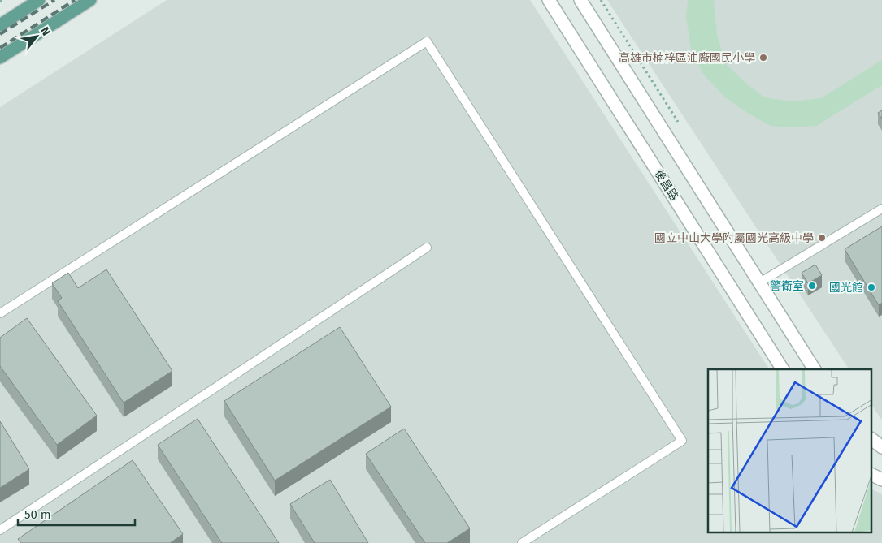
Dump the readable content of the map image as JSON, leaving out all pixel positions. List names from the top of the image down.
{
  "streets": {
    "street": ["後昌路"]
  },
  "places": [
    "高雄市楠梓區油廠國民小學",
    "國立中山大學附屬國光高級中學",
    "警衛室",
    "國光館"
  ],
  "scale_bar": "50 m",
  "north": "top right"
}
